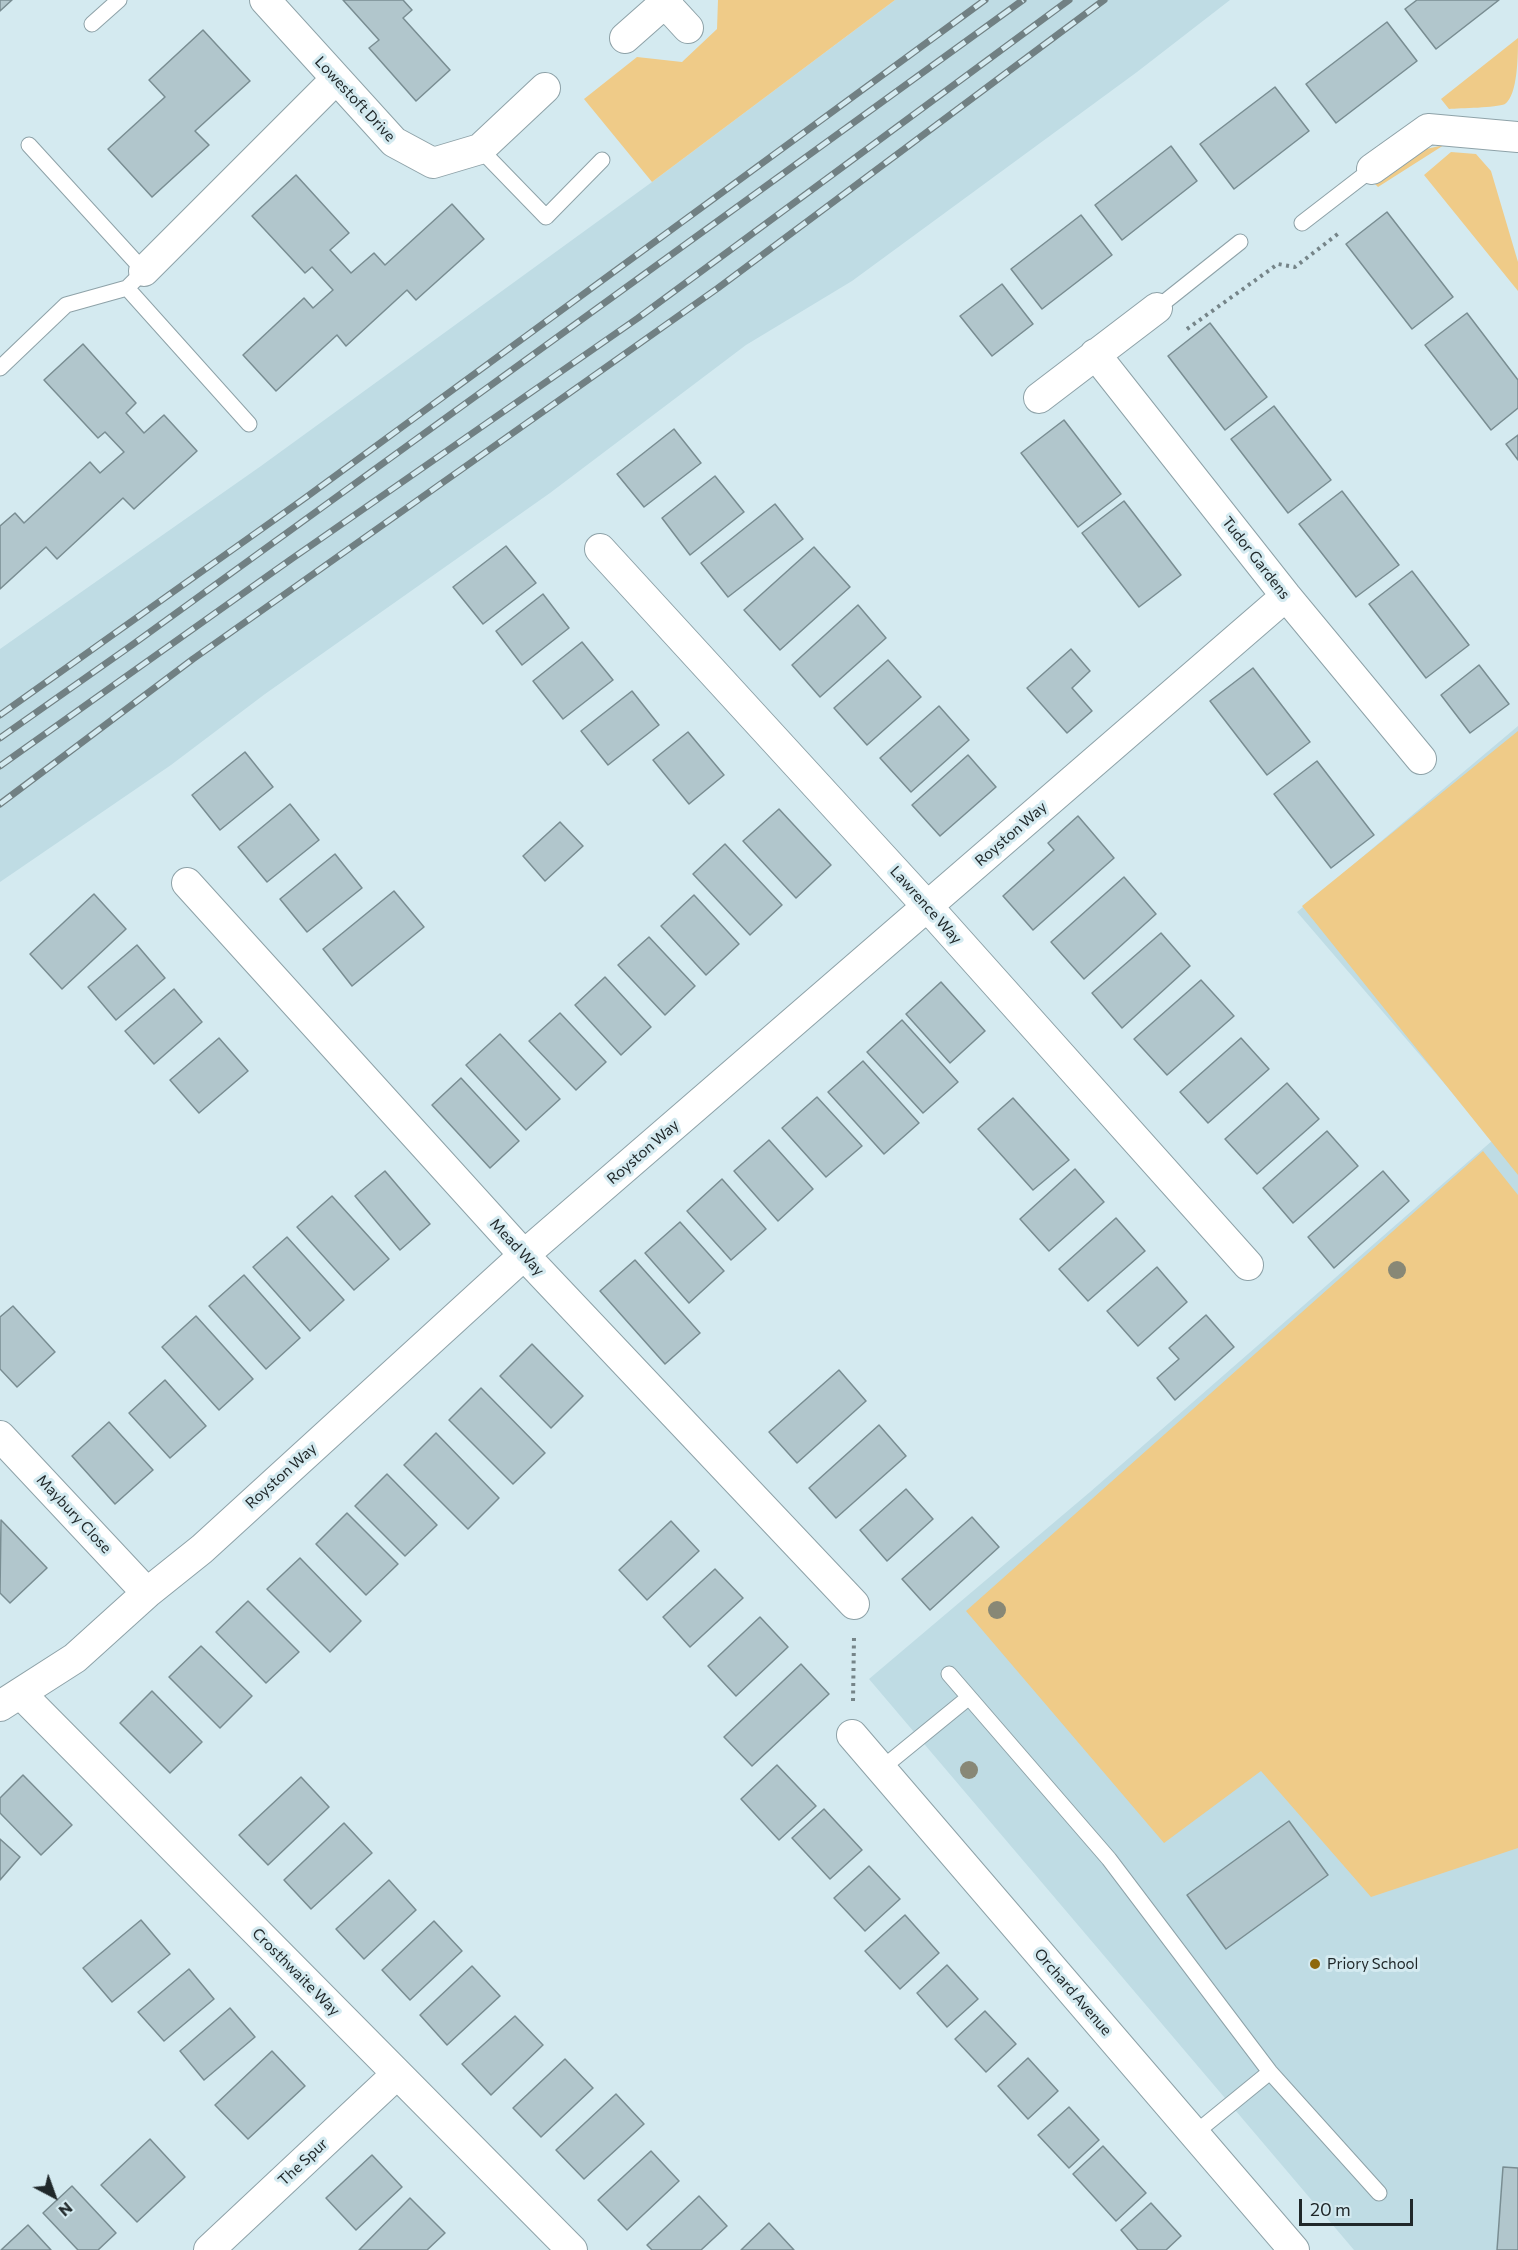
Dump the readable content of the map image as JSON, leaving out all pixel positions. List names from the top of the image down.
{
  "streets": {
    "street": [
      "Lowestoft Drive",
      "Tudor Gardens",
      "Royston Way",
      "Lawrence Way",
      "Mead Way",
      "Maybury Close",
      "Crosthwaite Way",
      "Orchard Avenue",
      "The Spur"
    ]
  },
  "crossings": [
    ["Tudor Gardens", "Royston Way"],
    ["Royston Way", "Lawrence Way"],
    ["Royston Way", "Mead Way"],
    ["Royston Way", "Maybury Close"],
    ["Royston Way", "Crosthwaite Way"],
    ["Crosthwaite Way", "The Spur"]
  ],
  "places": ["Priory School"],
  "scale_bar": "20 m",
  "north": "bottom right"
}
